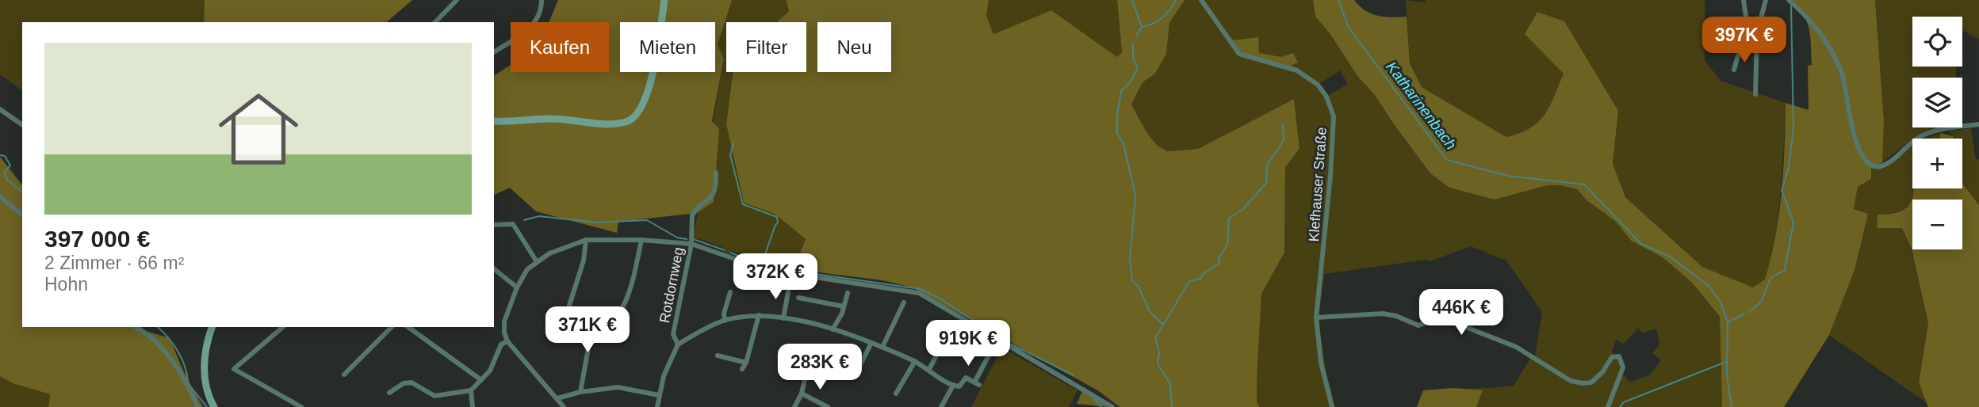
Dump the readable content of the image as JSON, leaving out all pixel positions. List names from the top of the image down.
{
  "streets": {
    "street": ["Klefhauser Straße", "Rotdornweg"]
  },
  "water": ["Katharinenbach"],
  "page": {
    "map_buttons": ["+", "−"],
    "price": [
      "397K €",
      "372K €",
      "446K €",
      "371K €",
      "919K €",
      "283K €"
    ],
    "chip": [
      "Kaufen",
      "Mieten",
      "Filter",
      "Neu"
    ],
    "list": [
      {
        "name": "397 000 €",
        "note": "2 Zimmer · 66 m² · Hohn"
      }
    ]
  }
}
